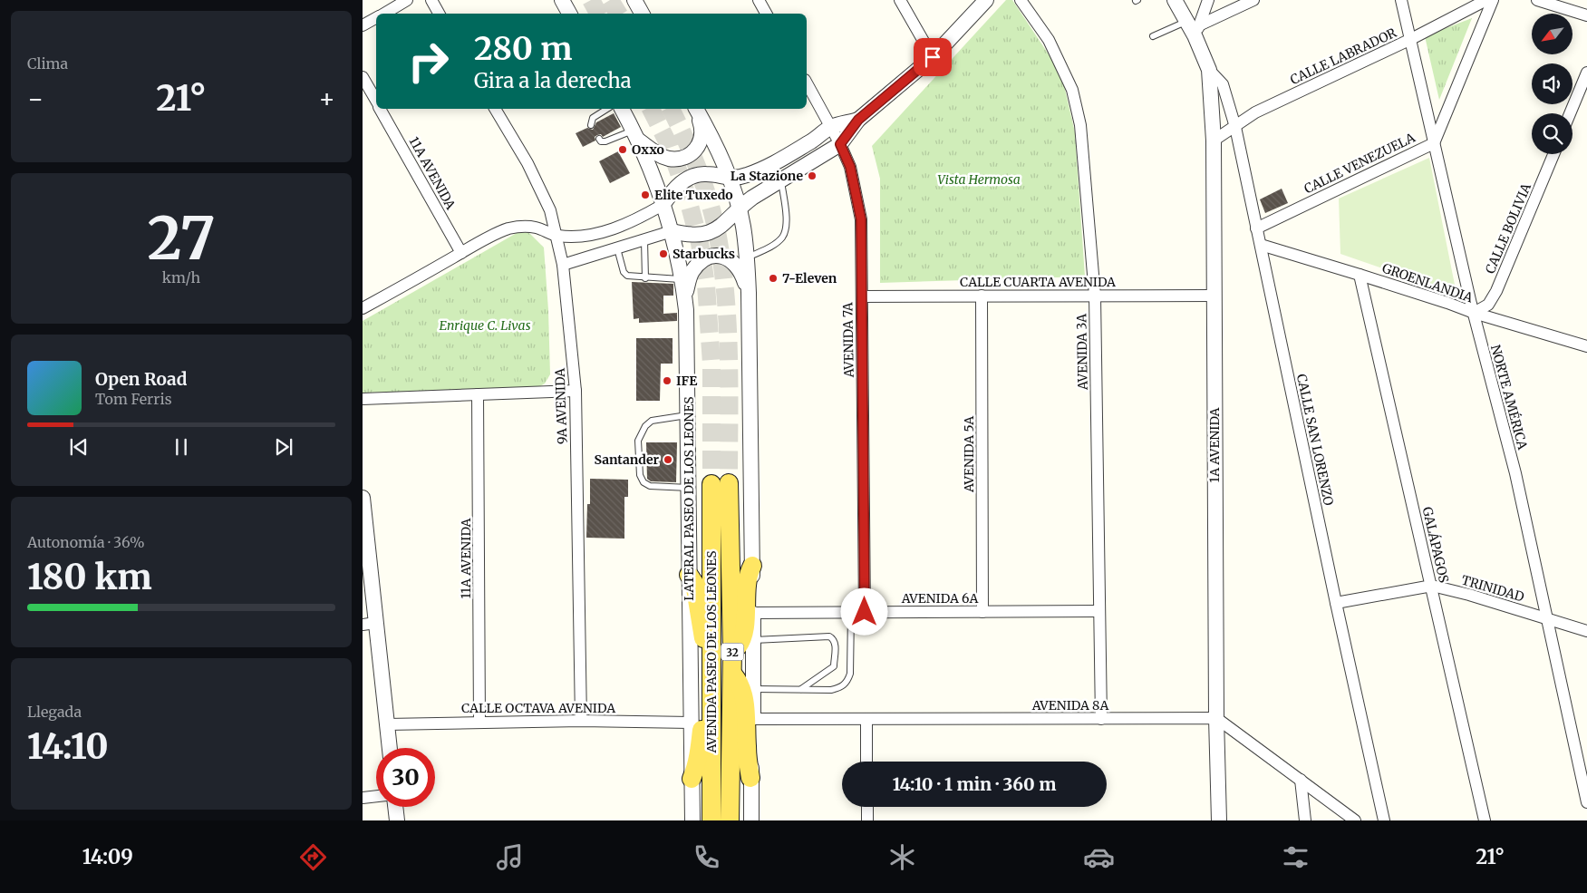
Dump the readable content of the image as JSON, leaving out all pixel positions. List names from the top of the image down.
{
  "streets": {
    "main road": ["AVENIDA PASEO DE LOS LEONES", "32"],
    "street": [
      "CALLE LABRADOR",
      "CALLE VENEZUELA",
      "11A AVENIDA",
      "CALLE BOLIVIA",
      "CALLE CUARTA AVENIDA",
      "GROENLANDIA",
      "AVENIDA 7A",
      "AVENIDA 3A",
      "NORTE AMÉRICA",
      "9A AVENIDA",
      "CALLE SAN LORENZO",
      "1A AVENIDA",
      "AVENIDA 5A",
      "LATERAL PASEO DE LOS LEONES",
      "GALÁPAGOS",
      "TRINIDAD",
      "AVENIDA 6A",
      "AVENIDA 8A",
      "CALLE OCTAVA AVENIDA"
    ]
  },
  "crossings": [
    ["CALLE LABRADOR", "NORTE AMÉRICA"],
    ["CALLE LABRADOR", "CALLE SAN LORENZO"],
    ["CALLE LABRADOR", "1A AVENIDA"],
    ["CALLE VENEZUELA", "NORTE AMÉRICA"],
    ["CALLE VENEZUELA", "CALLE SAN LORENZO"],
    ["11A AVENIDA", "CALLE OCTAVA AVENIDA"],
    ["CALLE BOLIVIA", "GROENLANDIA"],
    ["CALLE BOLIVIA", "NORTE AMÉRICA"],
    ["CALLE CUARTA AVENIDA", "AVENIDA 7A"],
    ["CALLE CUARTA AVENIDA", "AVENIDA 3A"],
    ["CALLE CUARTA AVENIDA", "1A AVENIDA"],
    ["CALLE CUARTA AVENIDA", "AVENIDA 5A"],
    ["GROENLANDIA", "NORTE AMÉRICA"],
    ["GROENLANDIA", "CALLE SAN LORENZO"],
    ["GROENLANDIA", "GALÁPAGOS"],
    ["AVENIDA 7A", "AVENIDA 6A"],
    ["AVENIDA 3A", "AVENIDA 6A"],
    ["AVENIDA 3A", "AVENIDA 8A"],
    ["NORTE AMÉRICA", "TRINIDAD"],
    ["9A AVENIDA", "CALLE OCTAVA AVENIDA"],
    ["CALLE SAN LORENZO", "1A AVENIDA"],
    ["CALLE SAN LORENZO", "TRINIDAD"],
    ["1A AVENIDA", "AVENIDA 8A"],
    ["AVENIDA 5A", "AVENIDA 6A"],
    ["LATERAL PASEO DE LOS LEONES", "CALLE OCTAVA AVENIDA"],
    ["GALÁPAGOS", "TRINIDAD"]
  ],
  "parks": ["Vista Hermosa", "Enrique C. Livas"],
  "places": [
    "Oxxo",
    "La Stazione",
    "Elite Tuxedo",
    "Starbucks",
    "7-Eleven",
    "IFE",
    "Santander"
  ],
  "north": "bottom left",
  "page": {
    "tile": [
      "Clima",
      ["27", "km/h"],
      ["Autonomía · 36%", "180 km"],
      ["Llegada", "14:10"]
    ],
    "turn": ["280 m", "Gira a la derecha"],
    "heat": ["−", "21°", "+"],
    "song": ["Open Road", "Tom Ferris"],
    "limit": "30",
    "trip": "14:10 · 1 min · 360 m",
    "tabs": ["14:09", "21°"]
  }
}
